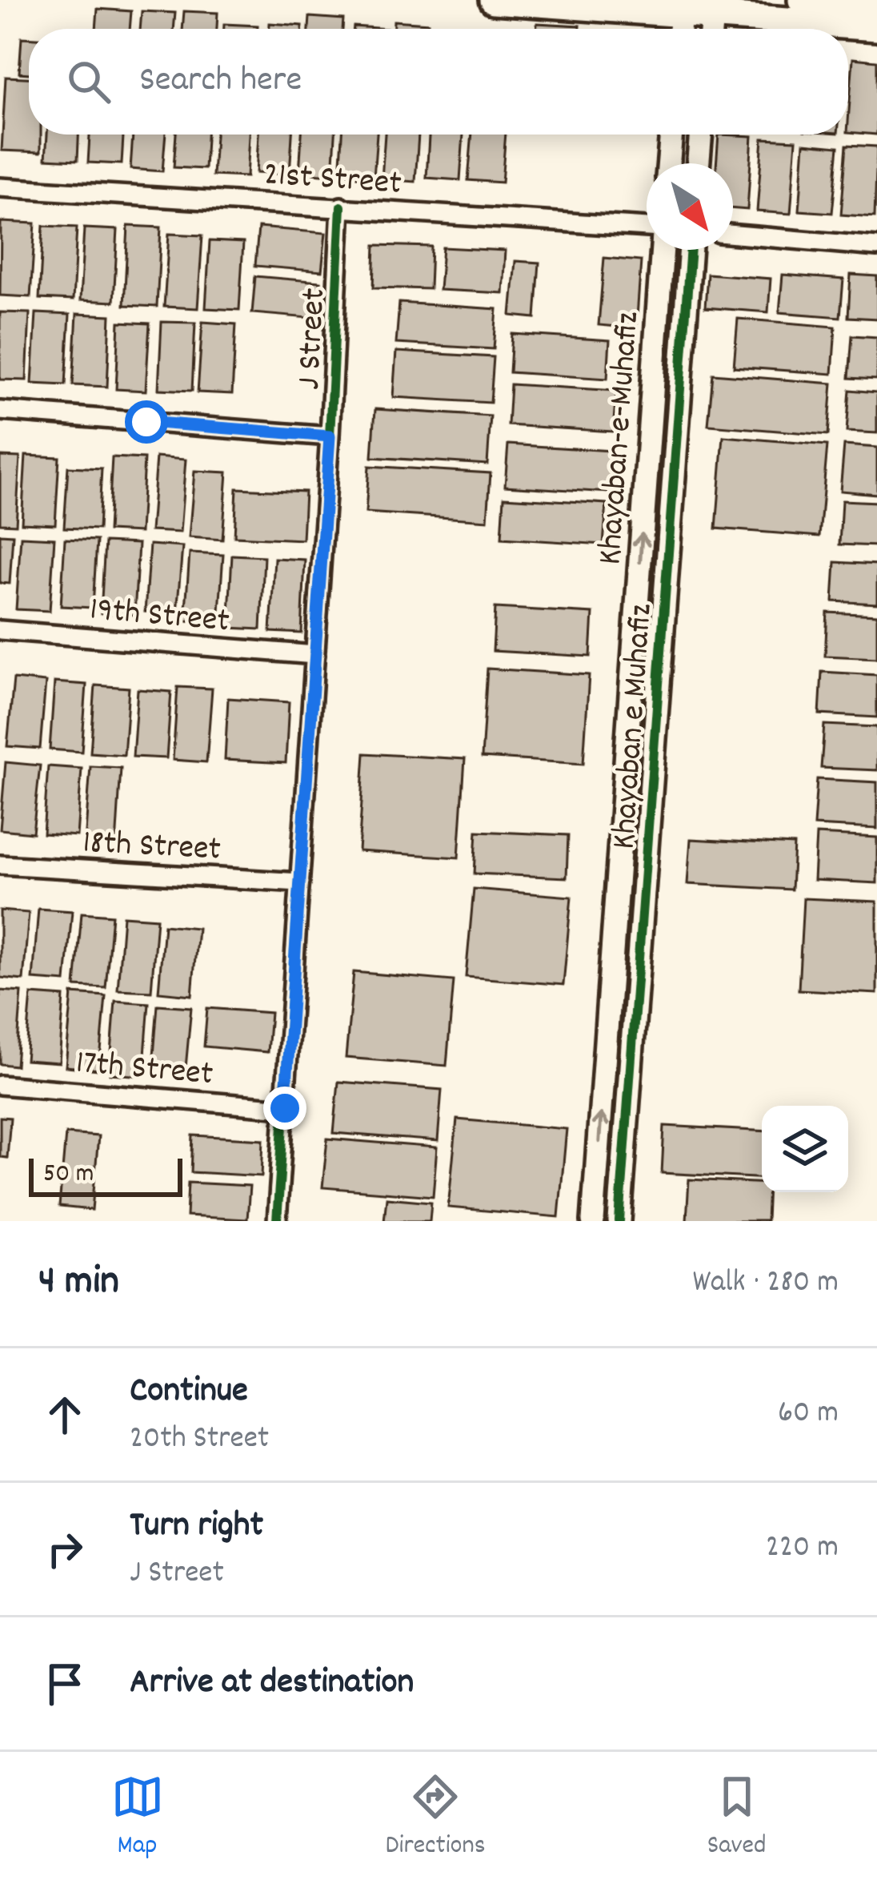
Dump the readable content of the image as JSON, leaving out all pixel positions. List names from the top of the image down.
{
  "streets": {
    "street": [
      "21st Street",
      "J Street",
      "Khayaban-e-Muhafiz",
      "19th Street",
      "Khayaban e Muhafiz",
      "18th Street",
      "17th Street"
    ]
  },
  "crossings": [
    ["21st Street", "J Street"],
    ["J Street", "19th Street"],
    ["J Street", "18th Street"],
    ["J Street", "17th Street"]
  ],
  "one_way": ["Khayaban-e-Muhafiz"],
  "scale_bar": "50 m",
  "north": "bottom right",
  "page": {
    "search": "Search here",
    "scale": "50 m",
    "heading": ["4 min", "Walk · 280 m"],
    "list": [
      ["Continue", "20th Street", "60 m"],
      ["Turn right", "J Street", "220 m"],
      "Arrive at destination"
    ],
    "nav": ["Map", "Directions", "Saved"]
  }
}
